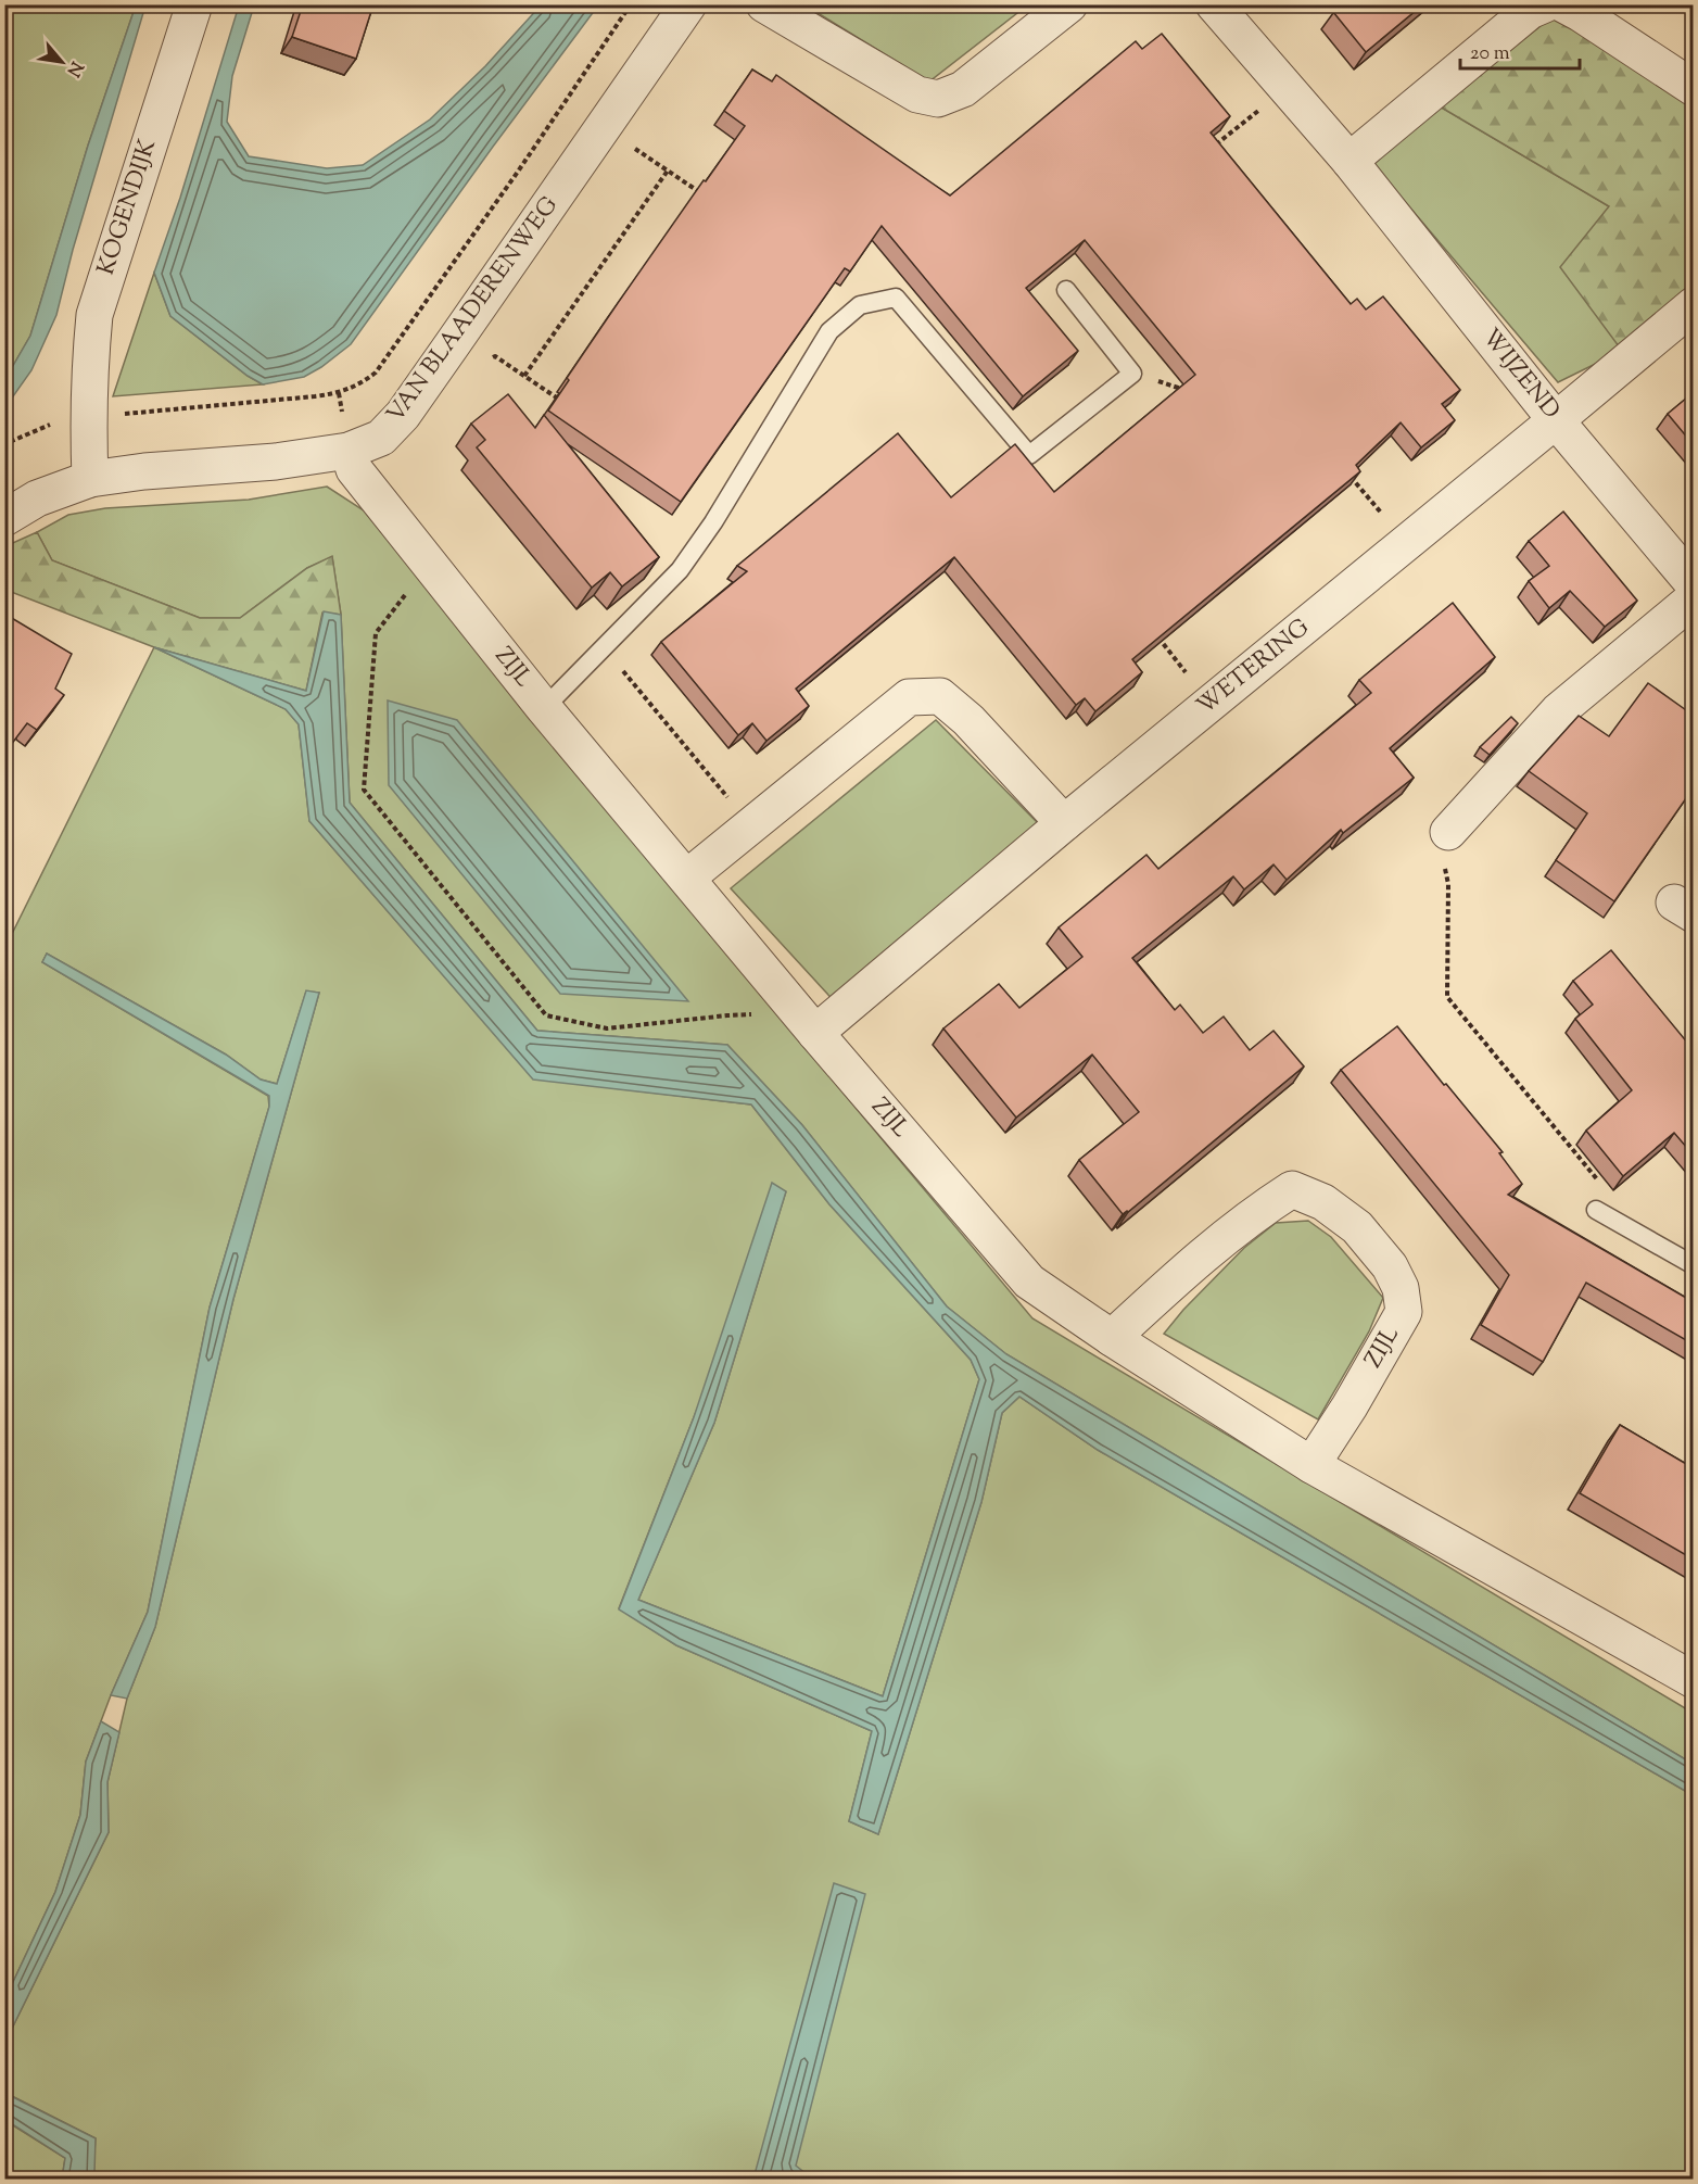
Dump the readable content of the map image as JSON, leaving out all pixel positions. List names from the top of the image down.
{
  "streets": {
    "street": [
      "KOGENDIJK",
      "VAN BLAADERENWEG",
      "WIJZEND",
      "ZIJL",
      "WETERING"
    ]
  },
  "crossings": [
    ["KOGENDIJK", "VAN BLAADERENWEG"],
    ["VAN BLAADERENWEG", "ZIJL"],
    ["WIJZEND", "WETERING"],
    ["ZIJL", "WETERING"]
  ],
  "scale_bar": "20 m",
  "north": "bottom right"
}
